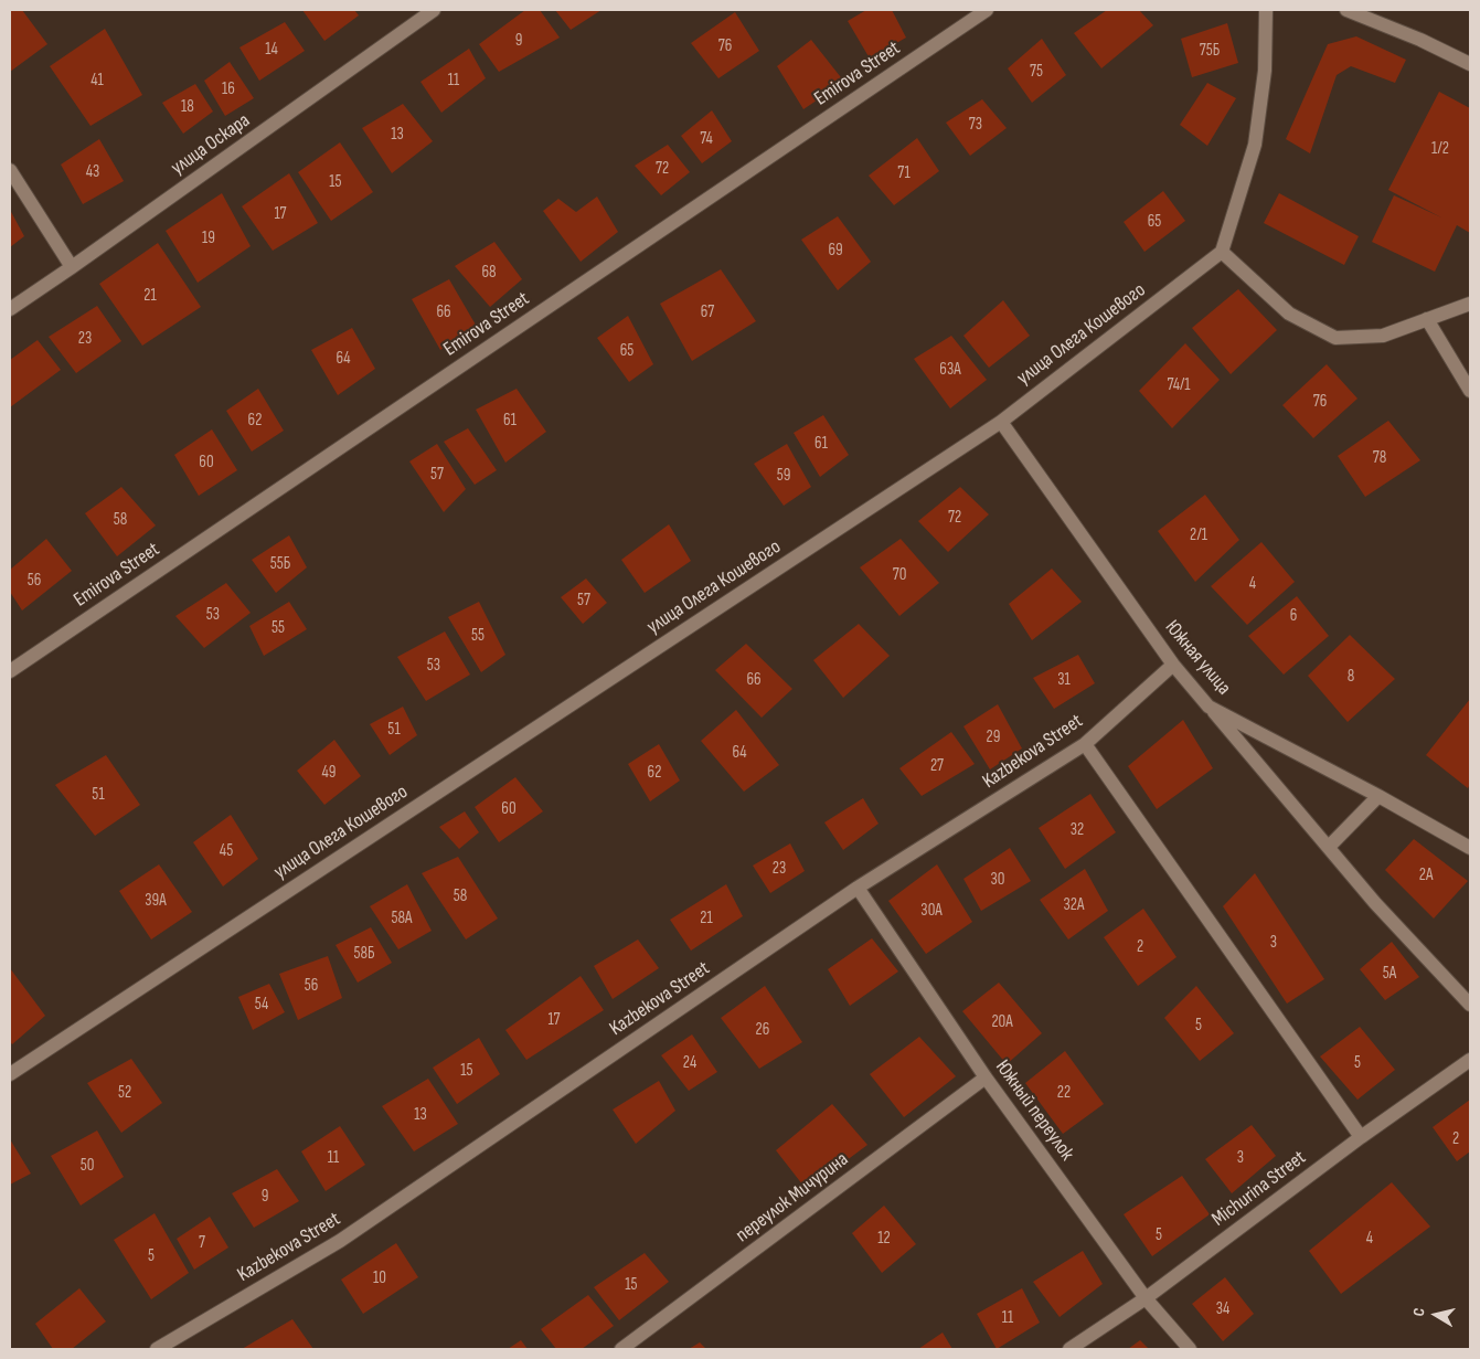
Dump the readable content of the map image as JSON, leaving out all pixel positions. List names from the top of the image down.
{
  "streets": {
    "street": [
      "Emirova Street",
      "улица Оскара",
      "улица Олега Кошевого",
      "Южная улица",
      "Kazbekova Street",
      "Южный переулок",
      "Michurina Street",
      "переулок Мичурина"
    ]
  },
  "crossings": [
    ["улица Олега Кошевого", "Южная улица"],
    ["Южная улица", "Kazbekova Street"],
    ["Kazbekova Street", "Южный переулок"],
    ["Южный переулок", "Michurina Street"],
    ["Южный переулок", "переулок Мичурина"]
  ],
  "house_numbers": [
    "9",
    "76",
    "14",
    "75Б",
    "75",
    "41",
    "11",
    "16",
    "18",
    "73",
    "13",
    "74",
    "1/2",
    "72",
    "43",
    "71",
    "15",
    "17",
    "65",
    "19",
    "69",
    "68",
    "21",
    "66",
    "67",
    "23",
    "65",
    "64",
    "63А",
    "74/1",
    "76",
    "62",
    "61",
    "61",
    "78",
    "60",
    "57",
    "59",
    "72",
    "58",
    "2/1",
    "55Б",
    "70",
    "56",
    "4",
    "57",
    "53",
    "6",
    "55",
    "55",
    "53",
    "8",
    "66",
    "31",
    "51",
    "29",
    "64",
    "27",
    "49",
    "62",
    "51",
    "60",
    "32",
    "45",
    "23",
    "2А",
    "30",
    "58",
    "39А",
    "32А",
    "30А",
    "58А",
    "21",
    "3",
    "2",
    "58Б",
    "5А",
    "56",
    "54",
    "17",
    "20А",
    "5",
    "26",
    "24",
    "5",
    "15",
    "52",
    "22",
    "13",
    "2",
    "11",
    "3",
    "50",
    "9",
    "5",
    "12",
    "4",
    "7",
    "5",
    "10",
    "15",
    "34",
    "11"
  ],
  "north": "left"
}
